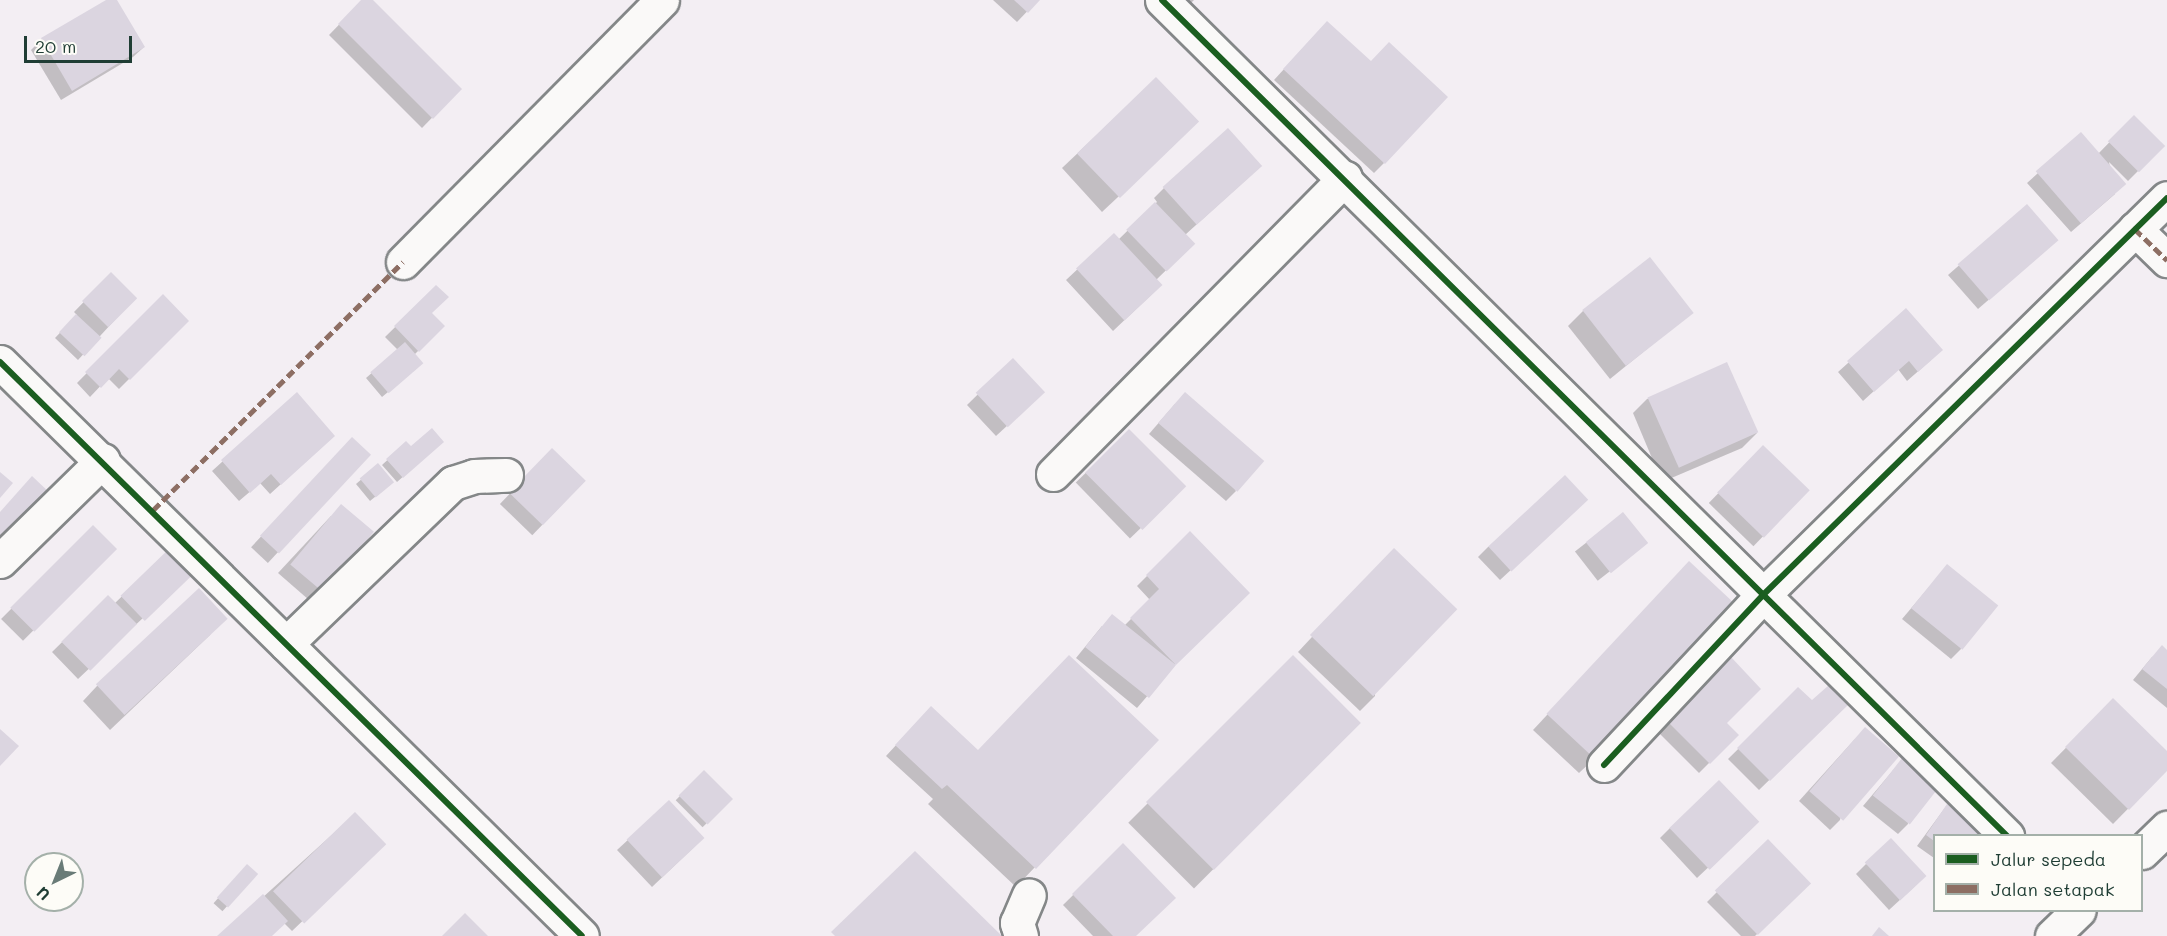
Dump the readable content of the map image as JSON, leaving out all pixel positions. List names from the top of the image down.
{
  "legend": ["Jalur sepeda", "Jalan setapak"],
  "scale_bar": "20 m",
  "north": "bottom left"
}
